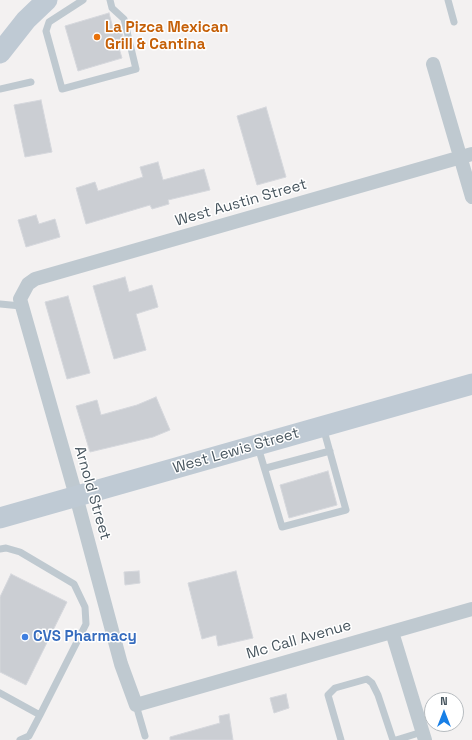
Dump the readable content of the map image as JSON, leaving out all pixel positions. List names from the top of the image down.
{
  "streets": {
    "street": [
      "West Austin Street",
      "West Lewis Street",
      "Arnold Street",
      "Mc Call Avenue"
    ]
  },
  "crossings": [
    ["West Austin Street", "Arnold Street"],
    ["West Lewis Street", "Arnold Street"],
    ["Arnold Street", "Mc Call Avenue"]
  ],
  "places": ["La Pizca Mexican Grill & Cantina", "CVS Pharmacy"],
  "north": "top"
}
